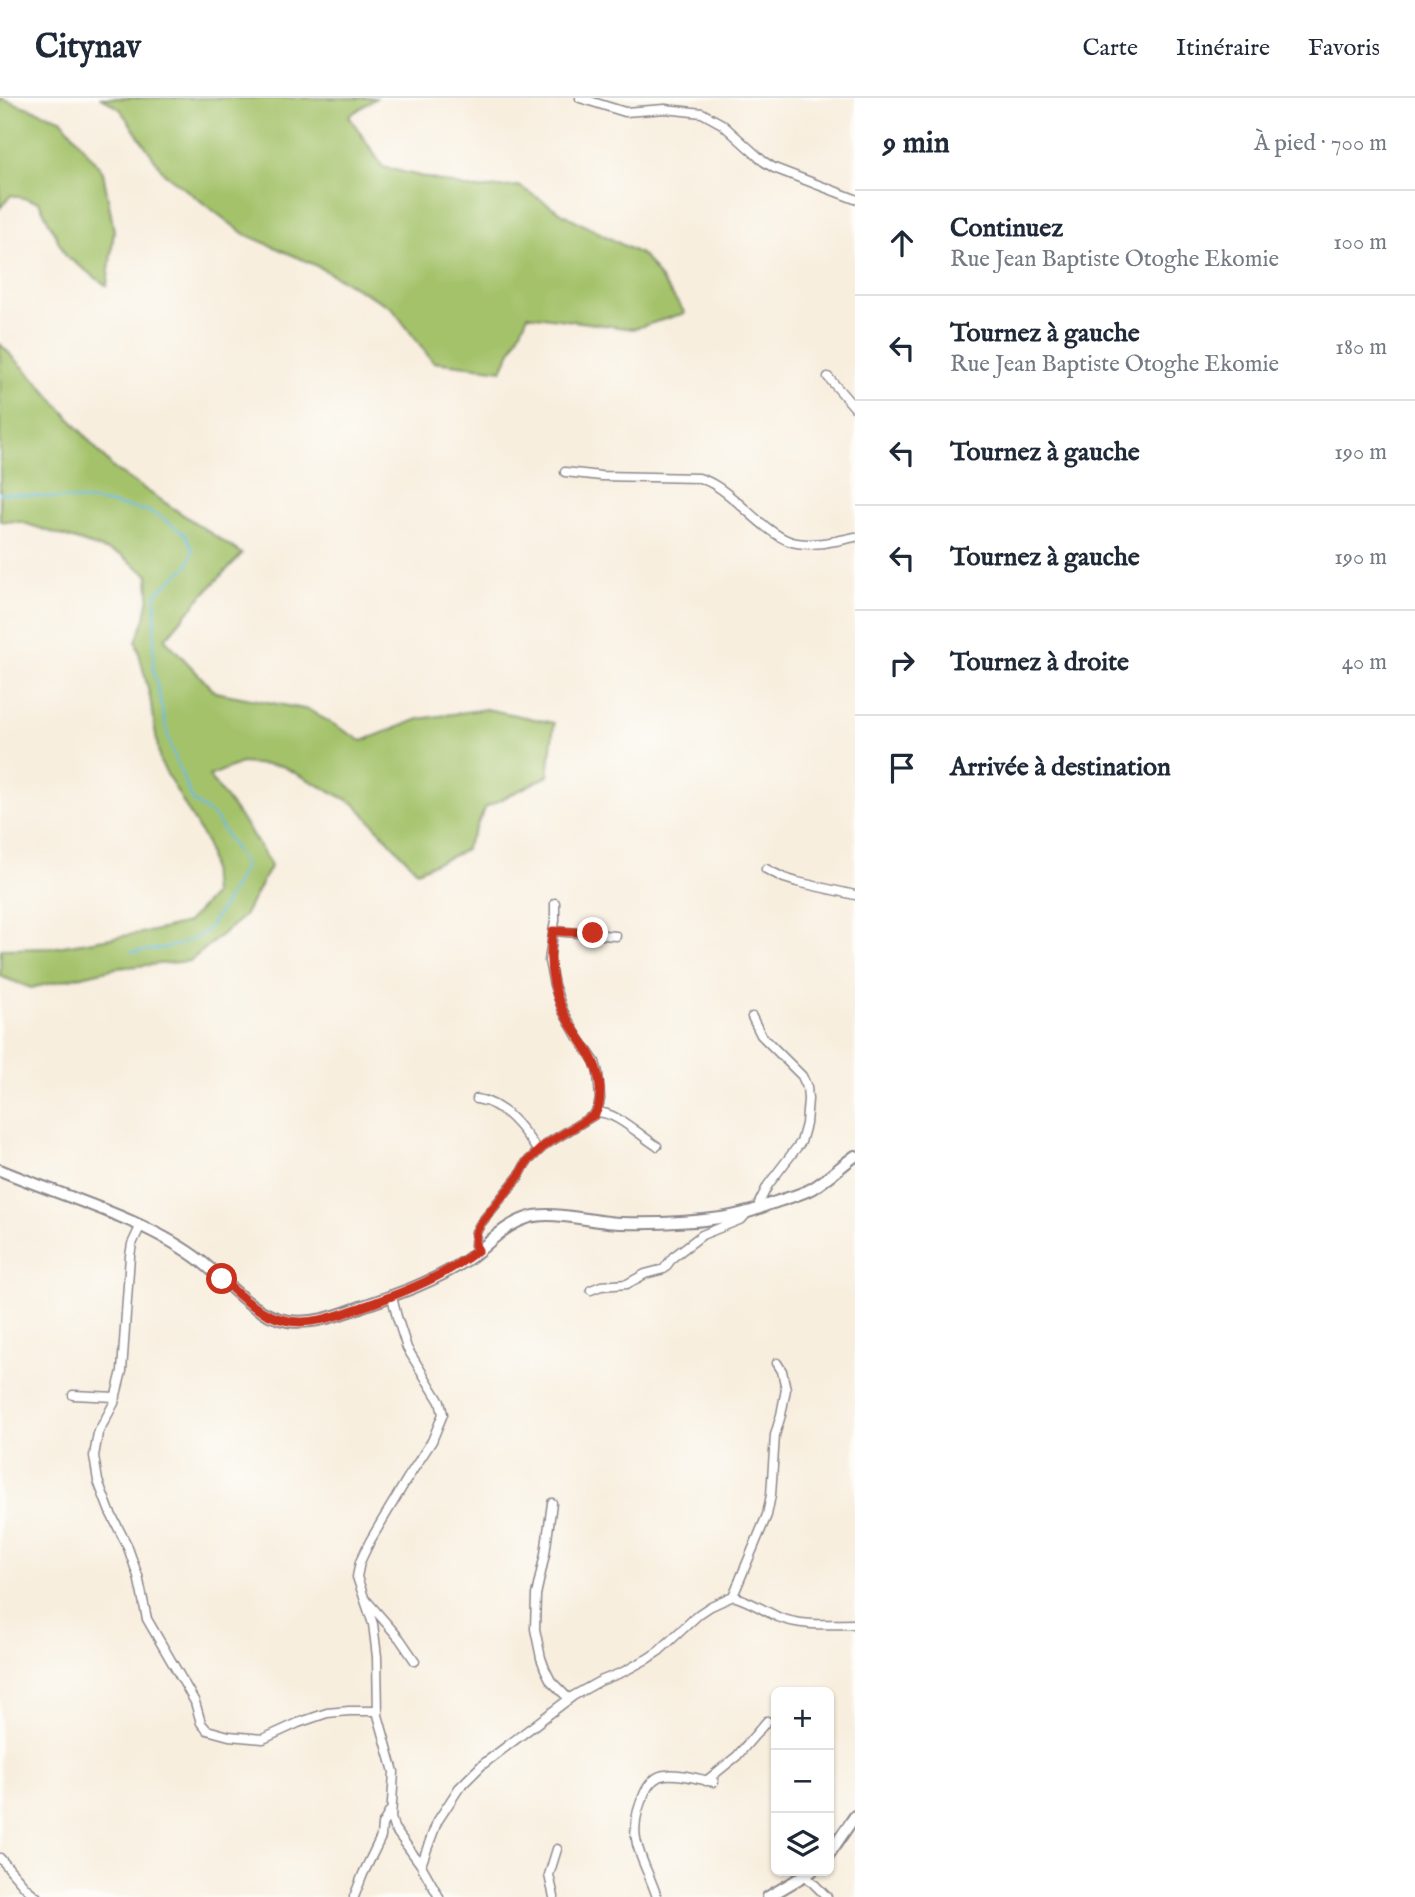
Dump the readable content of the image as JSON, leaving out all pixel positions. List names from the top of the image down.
{
  "page": {
    "header": "Citynav",
    "nav": ["Carte", "Itinéraire", "Favoris"],
    "heading": ["9 min", "À pied · 700 m"],
    "list": [
      ["Continuez", "Rue Jean Baptiste Otoghe Ekomie", "100 m"],
      ["Tournez à gauche", "Rue Jean Baptiste Otoghe Ekomie", "180 m"],
      ["Tournez à gauche", "190 m"],
      ["Tournez à gauche", "190 m"],
      ["Tournez à droite", "40 m"],
      "Arrivée à destination"
    ],
    "map_buttons": ["+", "−"]
  }
}
